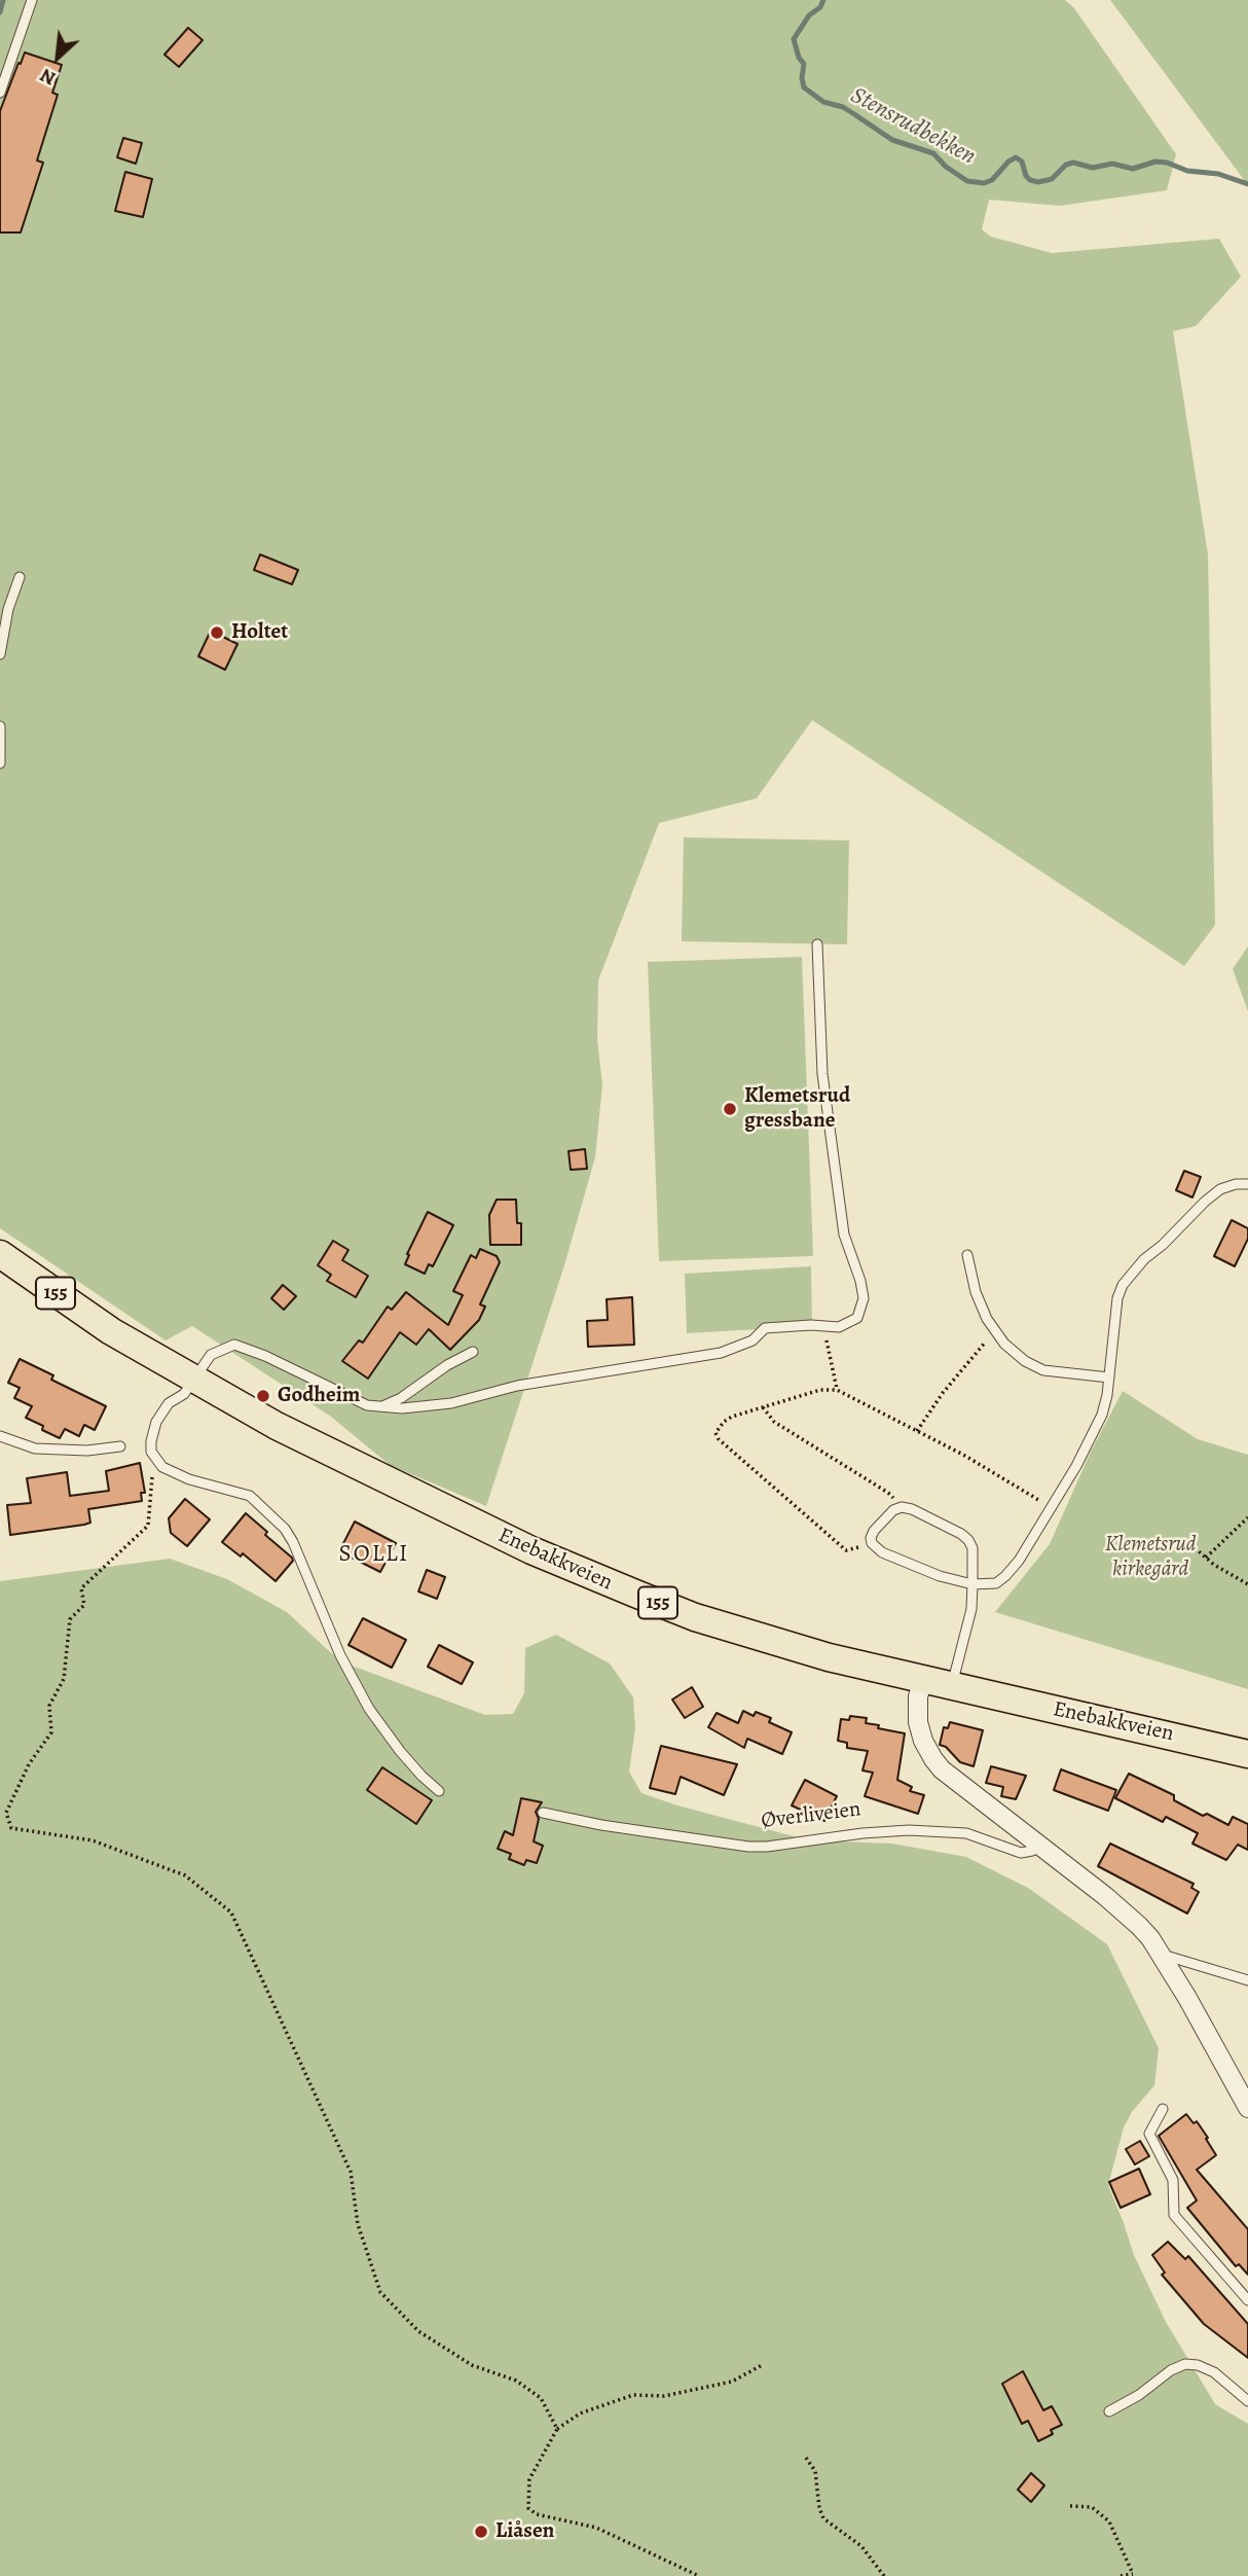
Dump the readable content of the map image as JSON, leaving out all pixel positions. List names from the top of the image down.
{
  "streets": {
    "main road": ["155", "Enebakkveien"],
    "lane": ["Øverliveien"]
  },
  "districts": ["SOLLI"],
  "water": ["Stensrudbekken"],
  "parks": ["Klemetsrud kirkegård"],
  "places": [
    "Holtet",
    "Klemetsrud gressbane",
    "Godheim",
    "Liåsen"
  ],
  "north": "bottom left"
}
